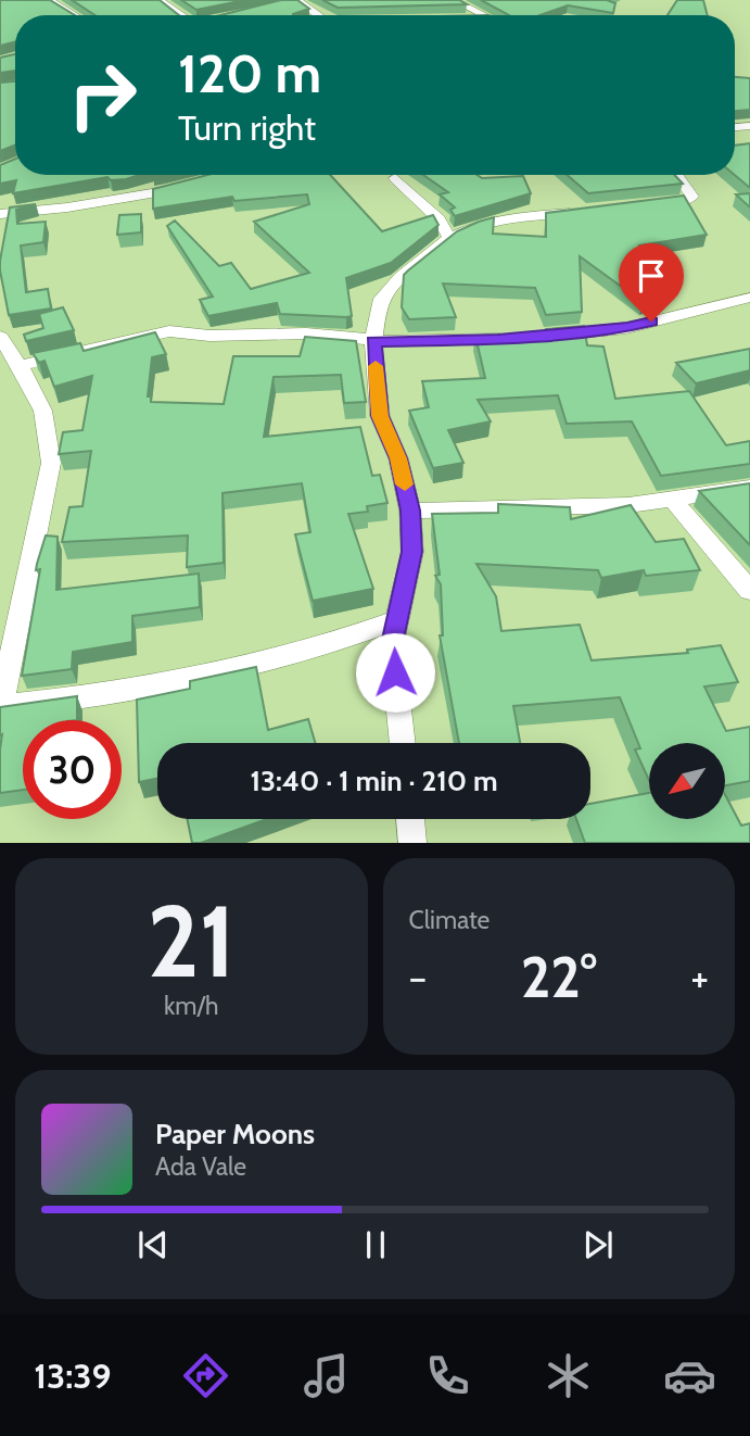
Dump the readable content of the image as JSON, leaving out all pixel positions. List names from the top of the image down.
{
  "north": "bottom left",
  "page": {
    "turn": ["120 m", "Turn right"],
    "limit": "30",
    "trip": "13:40 · 1 min · 210 m",
    "tile": [
      ["21", "km/h"],
      "Climate"
    ],
    "heat": ["−", "22°", "+"],
    "song": ["Paper Moons", "Ada Vale"],
    "tabs": "13:39"
  }
}
